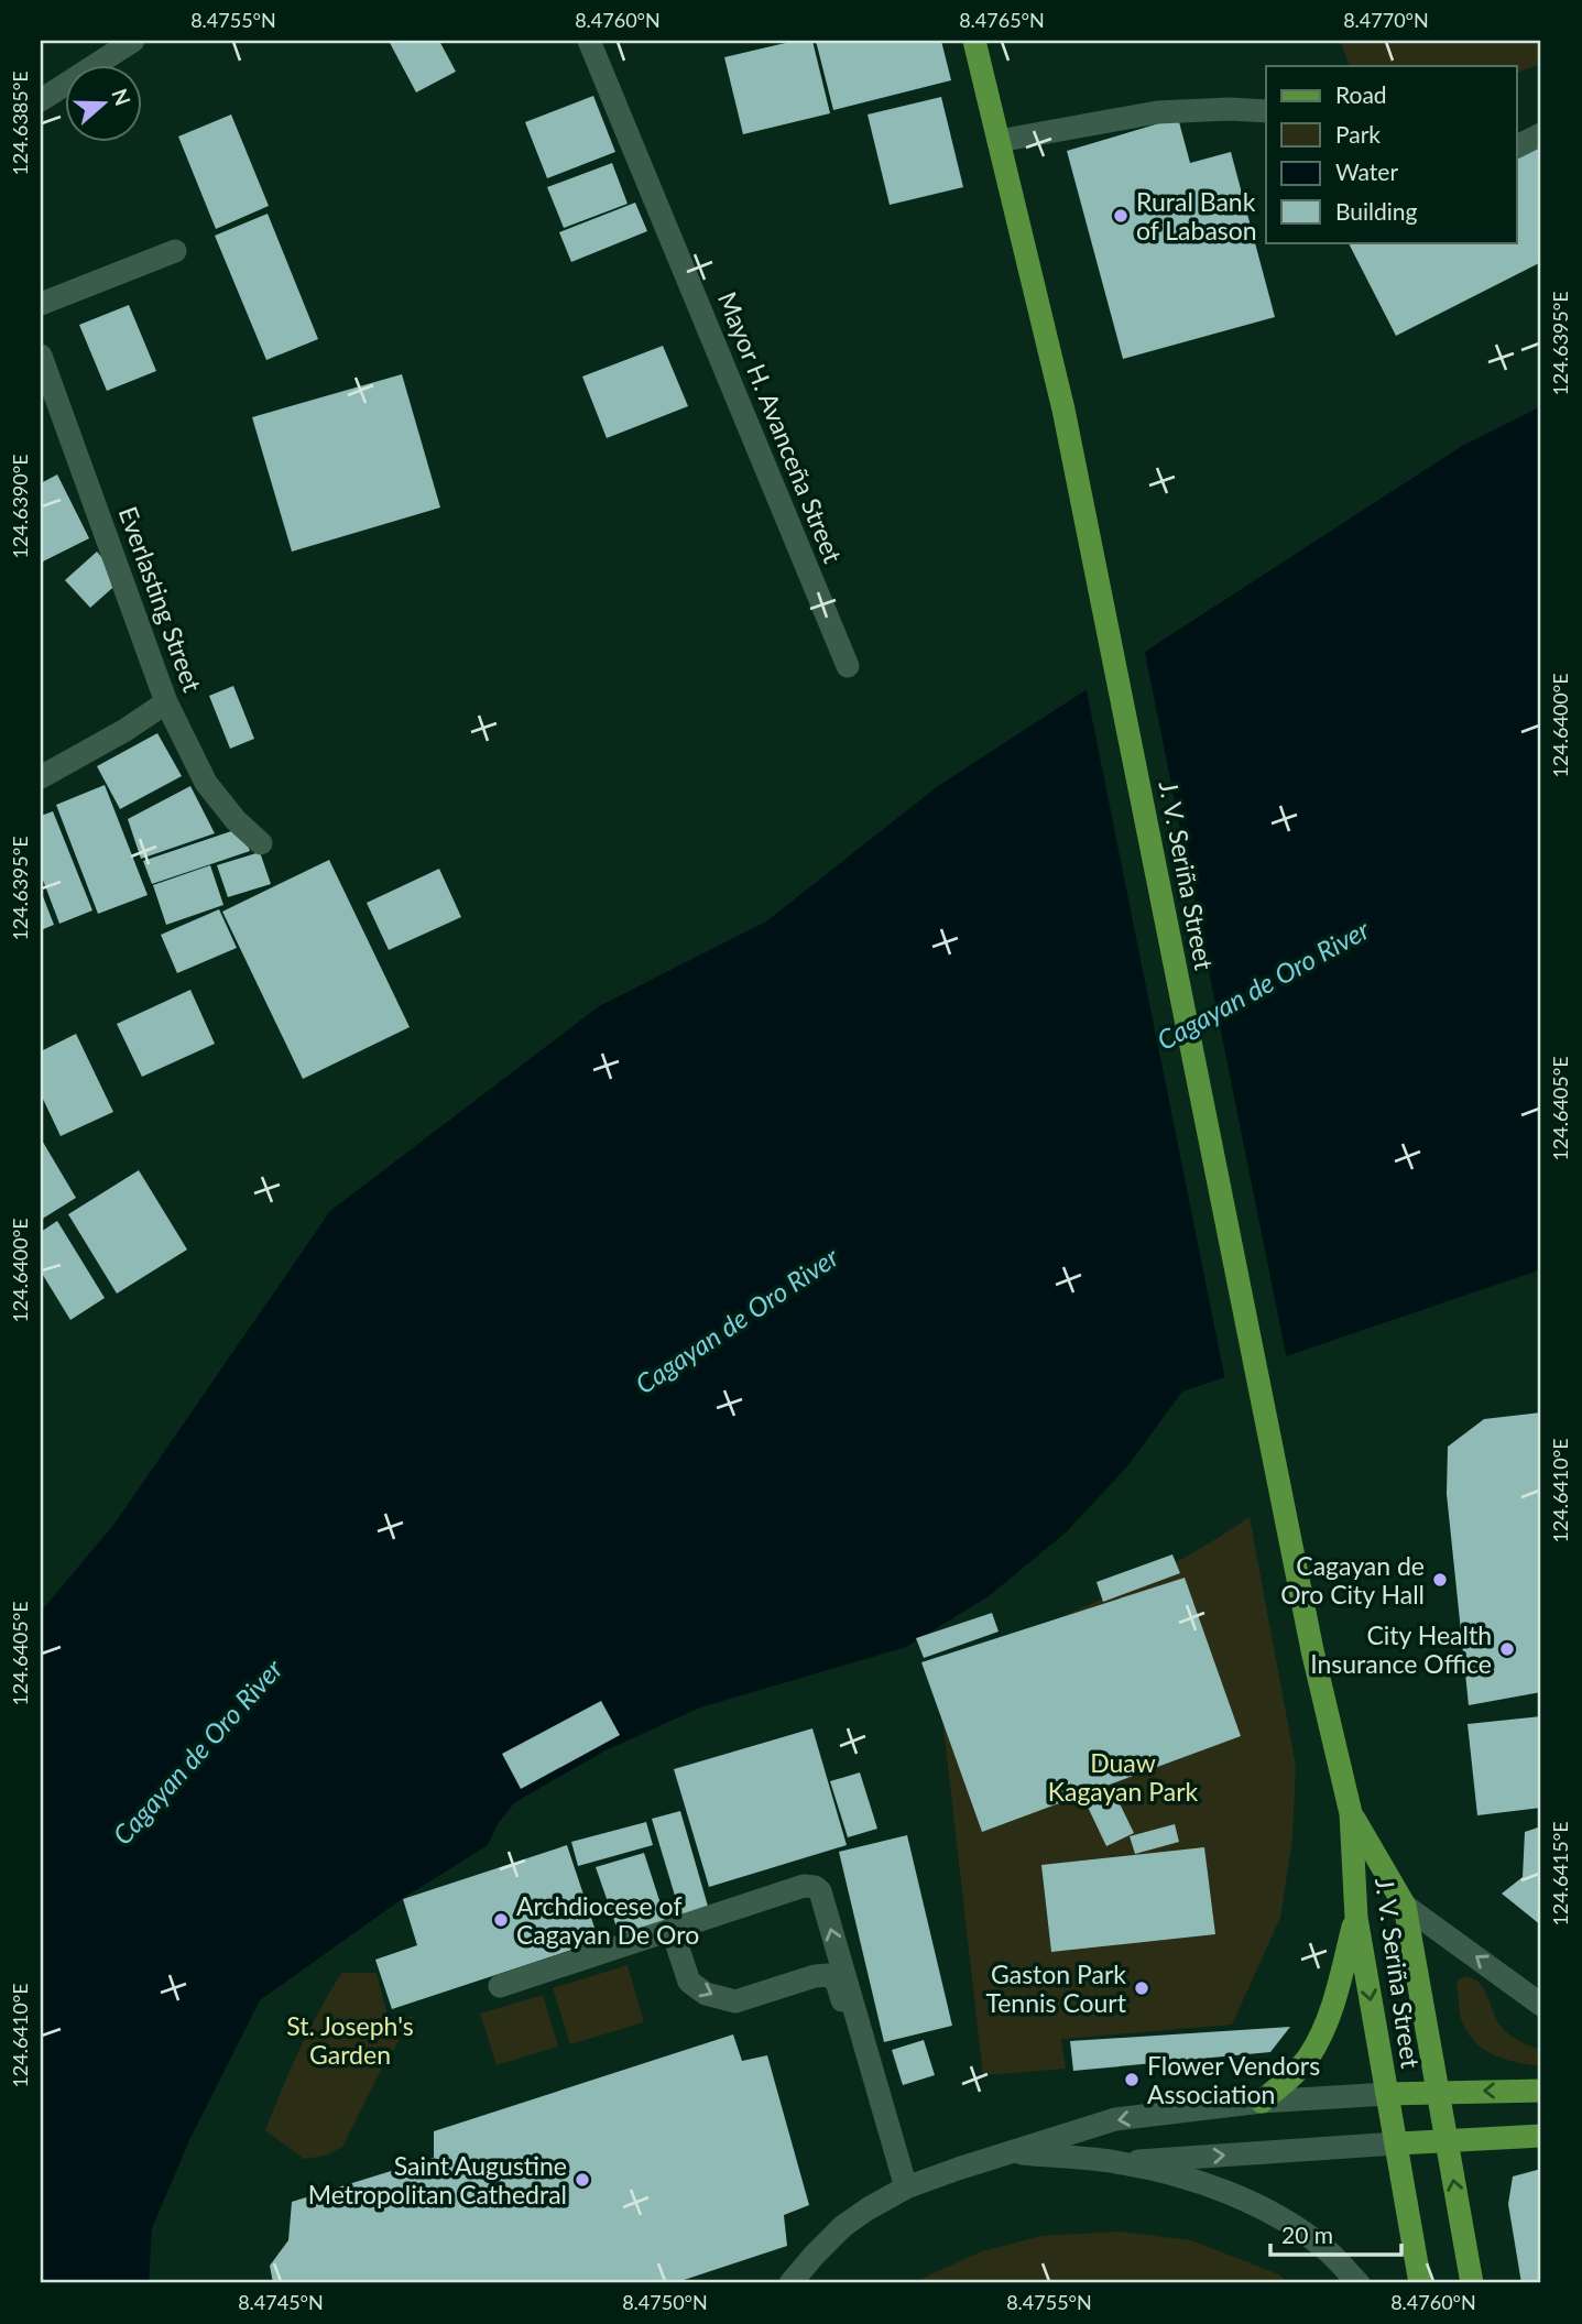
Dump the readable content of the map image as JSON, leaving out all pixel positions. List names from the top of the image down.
{
  "streets": {
    "main road": ["J. V. Seriña Street"],
    "street": ["Mayor H. Avanceña Street", "Everlasting Street"]
  },
  "water": ["Cagayan de Oro River"],
  "parks": ["Duaw Kagayan Park", "St. Joseph's Garden"],
  "places": [
    "Rural Bank of Labason",
    "Cagayan de Oro City Hall",
    "City Health Insurance Office",
    "Archdiocese of Cagayan De Oro",
    "Gaston Park Tennis Court",
    "Flower Vendors Association",
    "Saint Augustine Metropolitan Cathedral"
  ],
  "legend": [
    "Road",
    "Park",
    "Water",
    "Building"
  ],
  "scale_bar": "20 m",
  "north": "right",
  "coordinates": [
    "8.4755°N",
    "8.4760°N",
    "8.4765°N",
    "8.4770°N",
    "124.6385°E",
    "124.6395°E",
    "124.6390°E",
    "124.6400°E",
    "124.6405°E",
    "124.6410°E",
    "124.6415°E",
    "8.4745°N",
    "8.4750°N"
  ]
}
